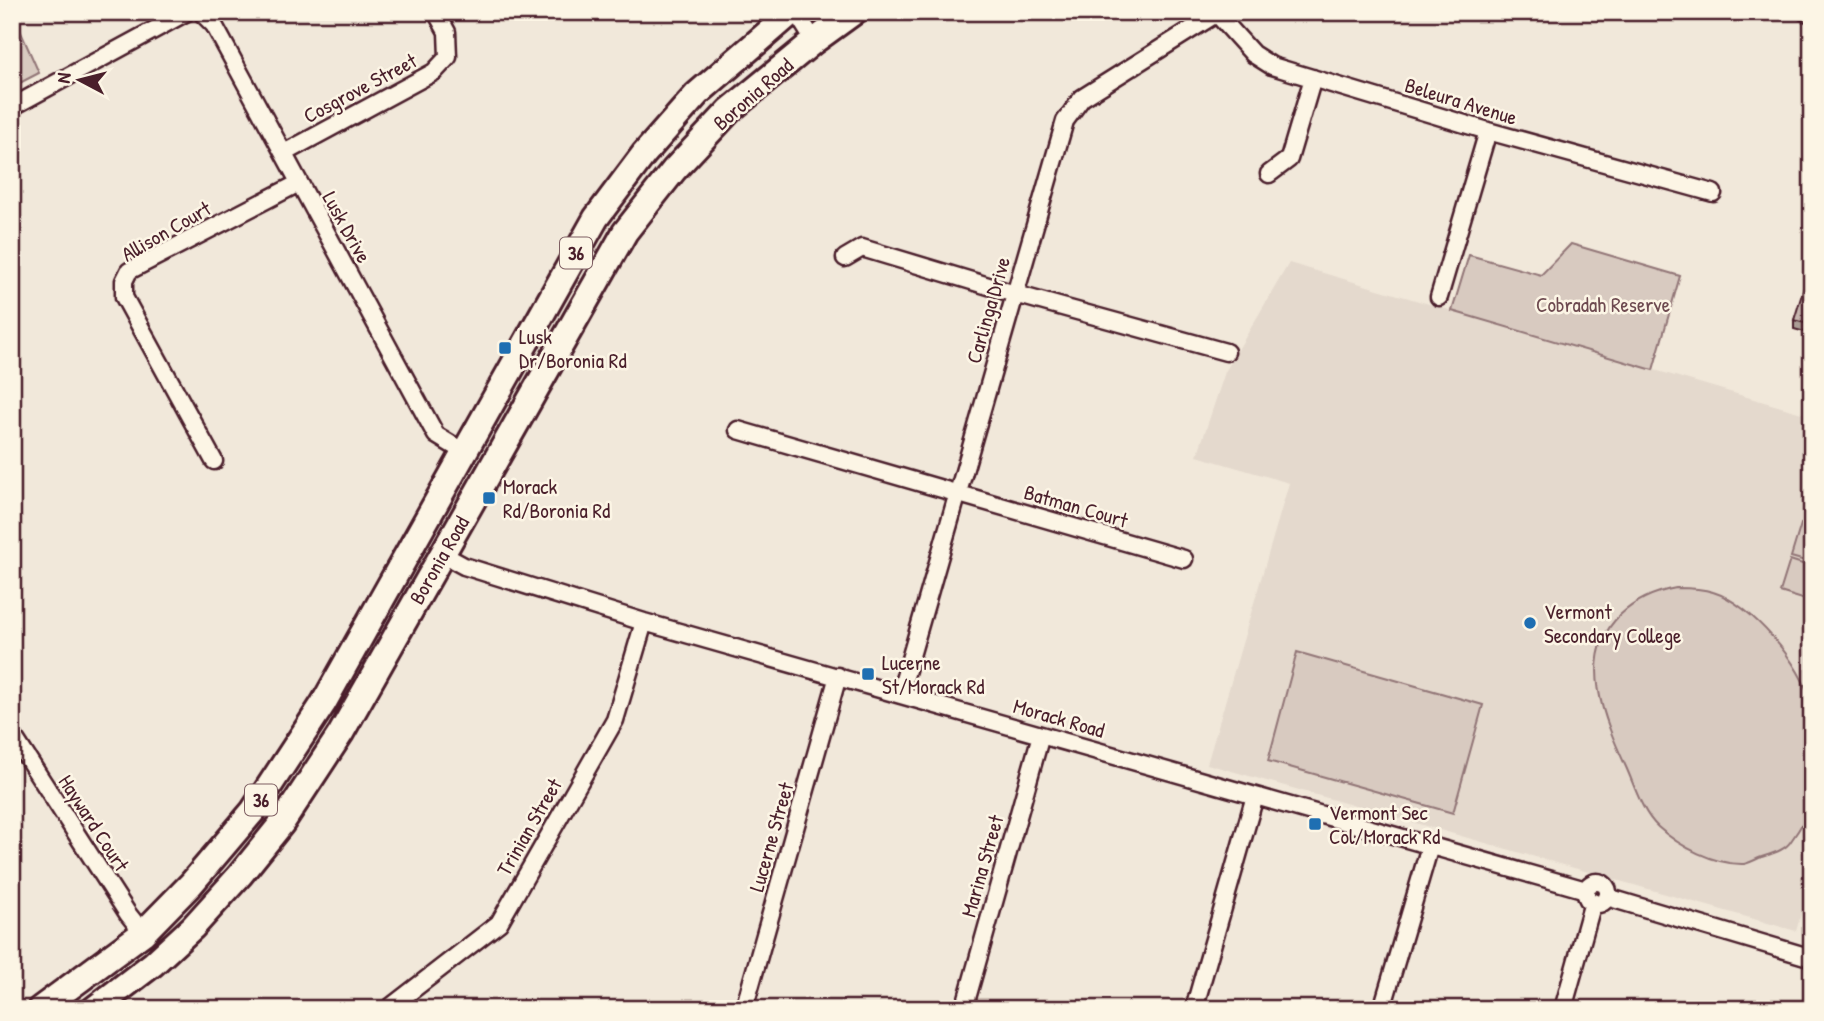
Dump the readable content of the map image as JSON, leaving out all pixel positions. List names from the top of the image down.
{
  "streets": {
    "main road": ["Boronia Road", "36"],
    "street": [
      "Cosgrove Street",
      "Beleura Avenue",
      "Lusk Drive",
      "Allison Court",
      "Carlinga Drive",
      "Batman Court",
      "Morack Road",
      "Hayward Court",
      "Trinian Street",
      "Lucerne Street",
      "Marina Street"
    ]
  },
  "crossings": [
    ["Cosgrove Street", "Lusk Drive"],
    ["Boronia Road", "Lusk Drive"],
    ["Boronia Road", "Morack Road"],
    ["Boronia Road", "Hayward Court"],
    ["Beleura Avenue", "Carlinga Drive"],
    ["Lusk Drive", "Allison Court"],
    ["Carlinga Drive", "Batman Court"],
    ["Carlinga Drive", "Morack Road"],
    ["Morack Road", "Trinian Street"],
    ["Morack Road", "Lucerne Street"],
    ["Morack Road", "Marina Street"]
  ],
  "parks": ["Cobradah Reserve"],
  "places": {
    "transit": [
      "Lusk Dr/Boronia Rd",
      "Morack Rd/Boronia Rd",
      "Lucerne St/Morack Rd",
      "Vermont Sec Col/Morack Rd"
    ],
    "other": ["Vermont Secondary College"]
  },
  "north": "left"
}
